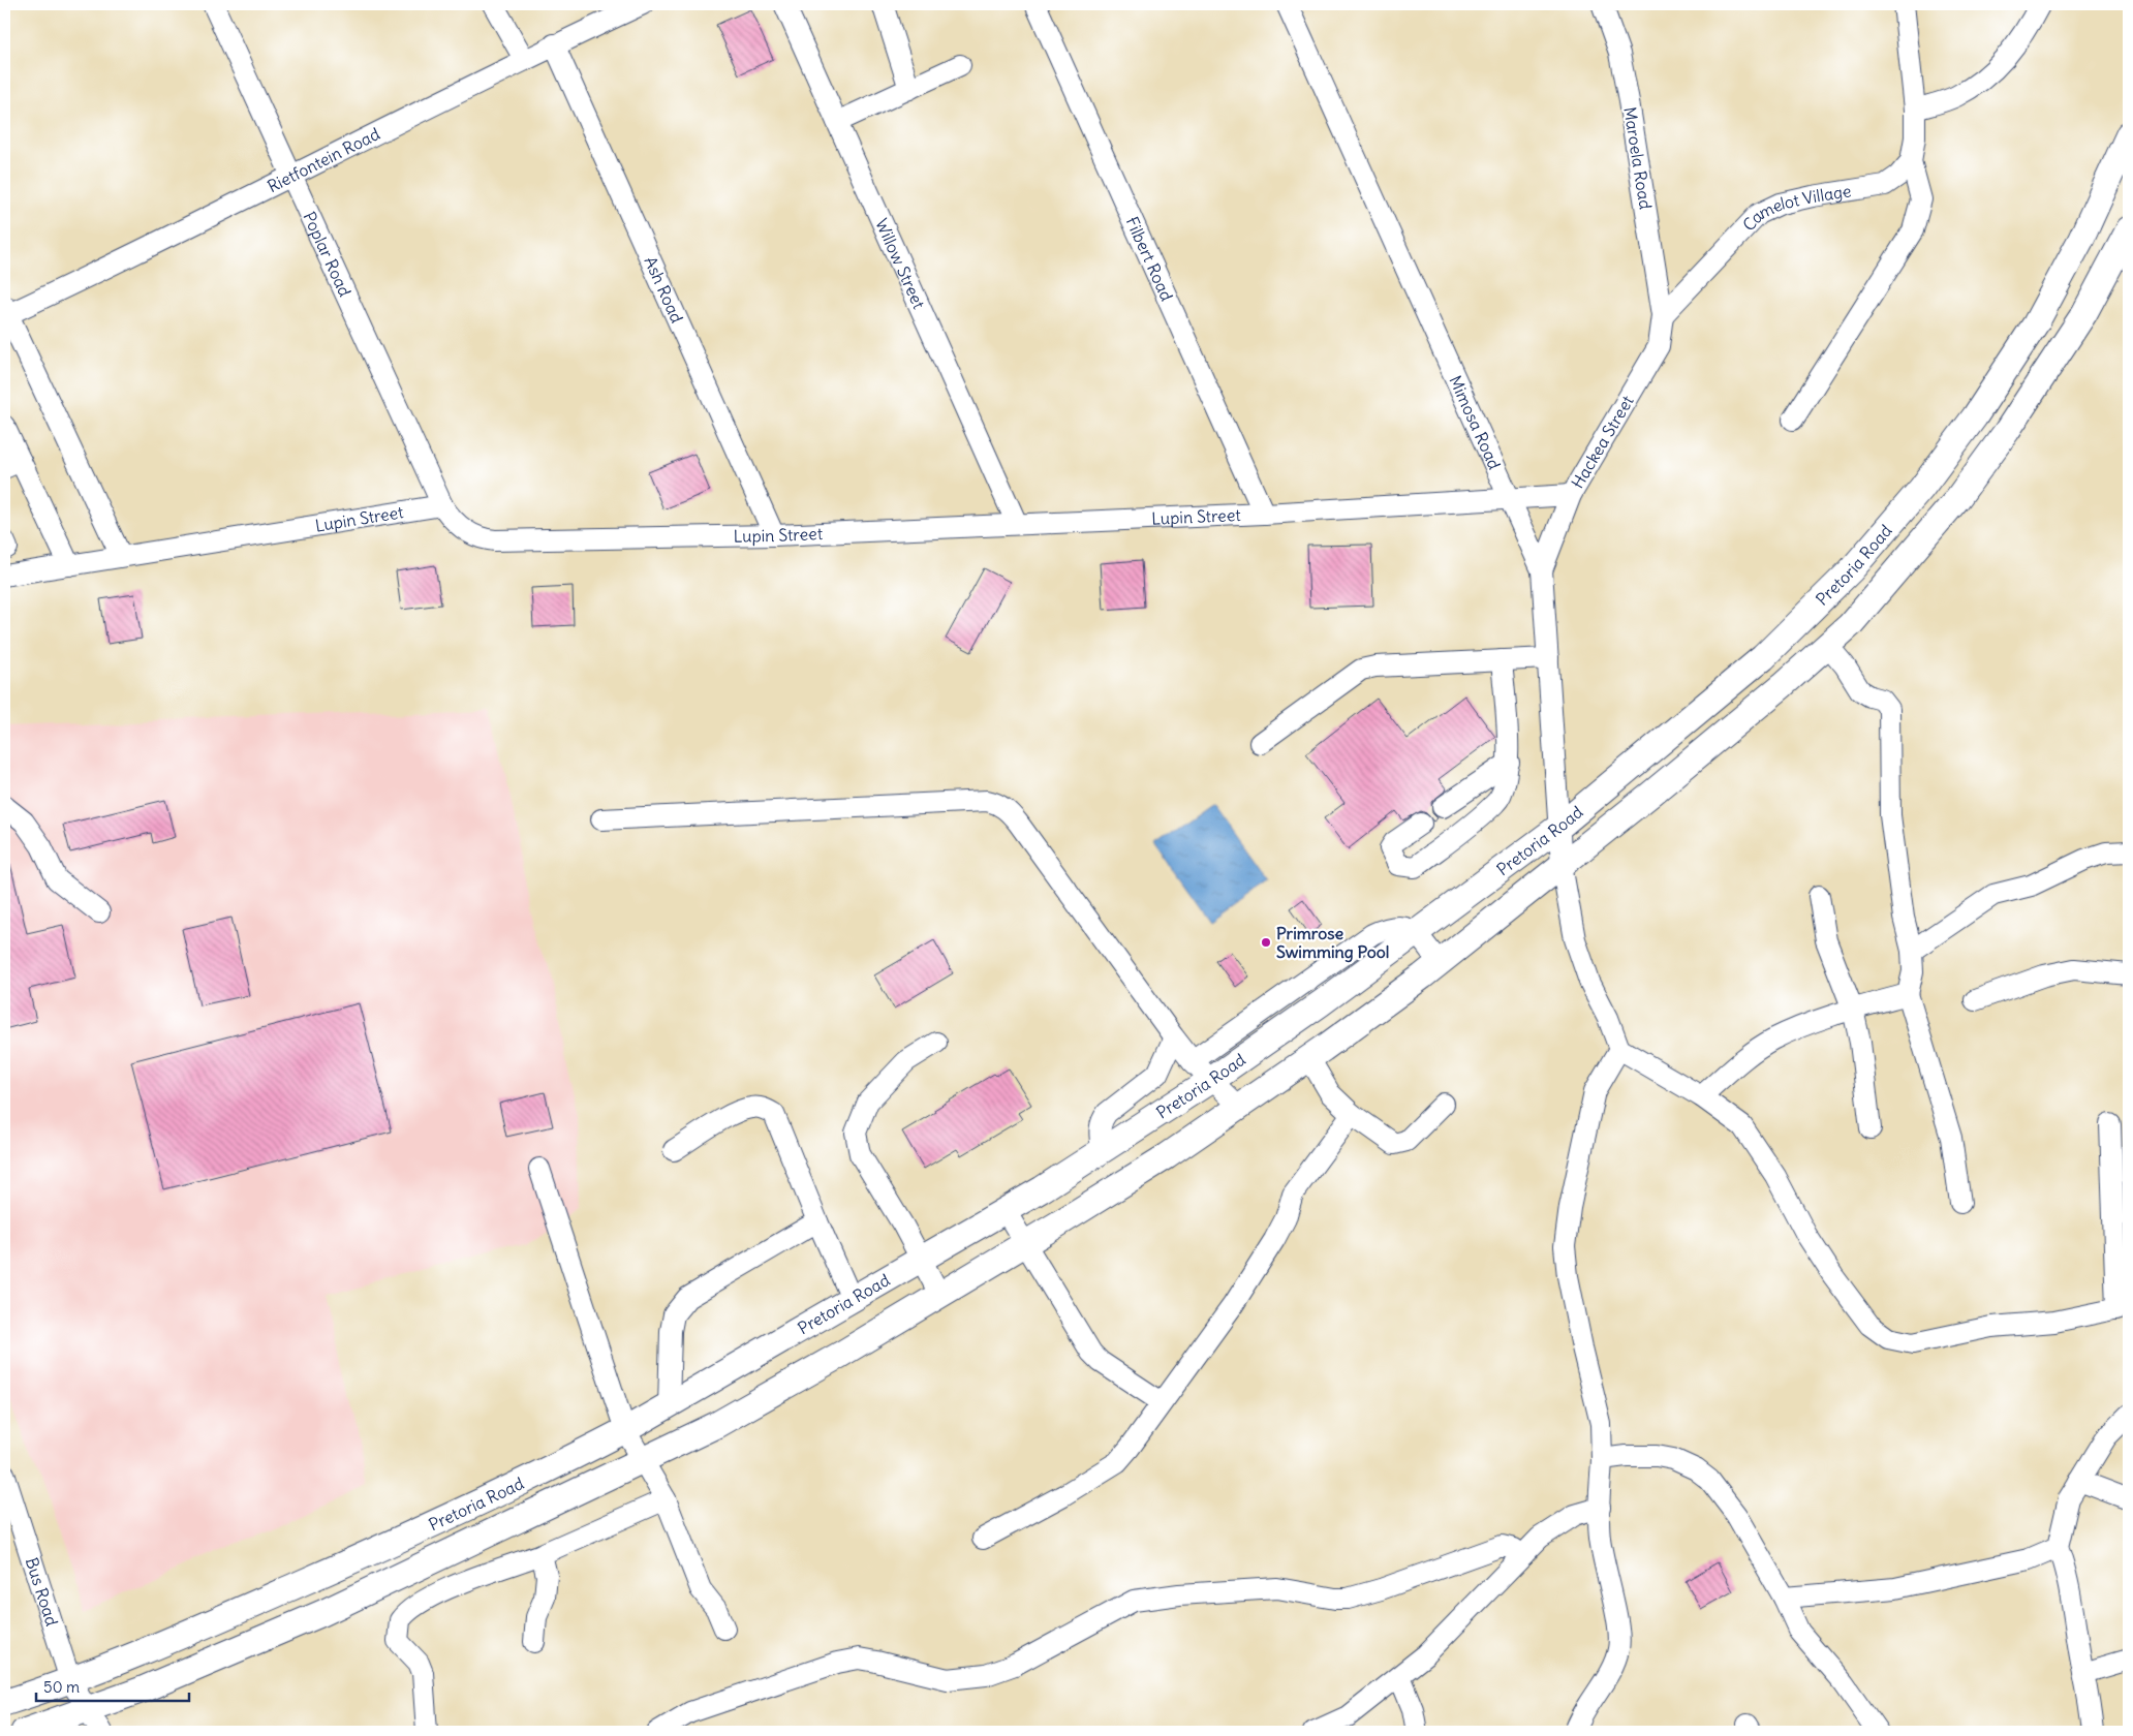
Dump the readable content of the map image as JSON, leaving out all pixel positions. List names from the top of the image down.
{
  "streets": {
    "main road": ["Pretoria Road"],
    "street": [
      "Maroela Road",
      "Rietfontein Road",
      "Camelot Village",
      "Poplar Road",
      "Filbert Road",
      "Willow Street",
      "Ash Road",
      "Mimosa Road",
      "Hackea Street",
      "Lupin Street",
      "Bus Road"
    ]
  },
  "crossings": [
    ["Maroela Road", "Camelot Village"],
    ["Maroela Road", "Hackea Street"],
    ["Rietfontein Road", "Poplar Road"],
    ["Rietfontein Road", "Ash Road"],
    ["Camelot Village", "Hackea Street"],
    ["Poplar Road", "Lupin Street"],
    ["Filbert Road", "Lupin Street"],
    ["Willow Street", "Lupin Street"],
    ["Ash Road", "Lupin Street"],
    ["Mimosa Road", "Hackea Street"],
    ["Mimosa Road", "Lupin Street"],
    ["Mimosa Road", "Pretoria Road"],
    ["Hackea Street", "Lupin Street"],
    ["Pretoria Road", "Bus Road"]
  ],
  "places": ["Primrose Swimming Pool"],
  "scale_bar": "50 m"
}
